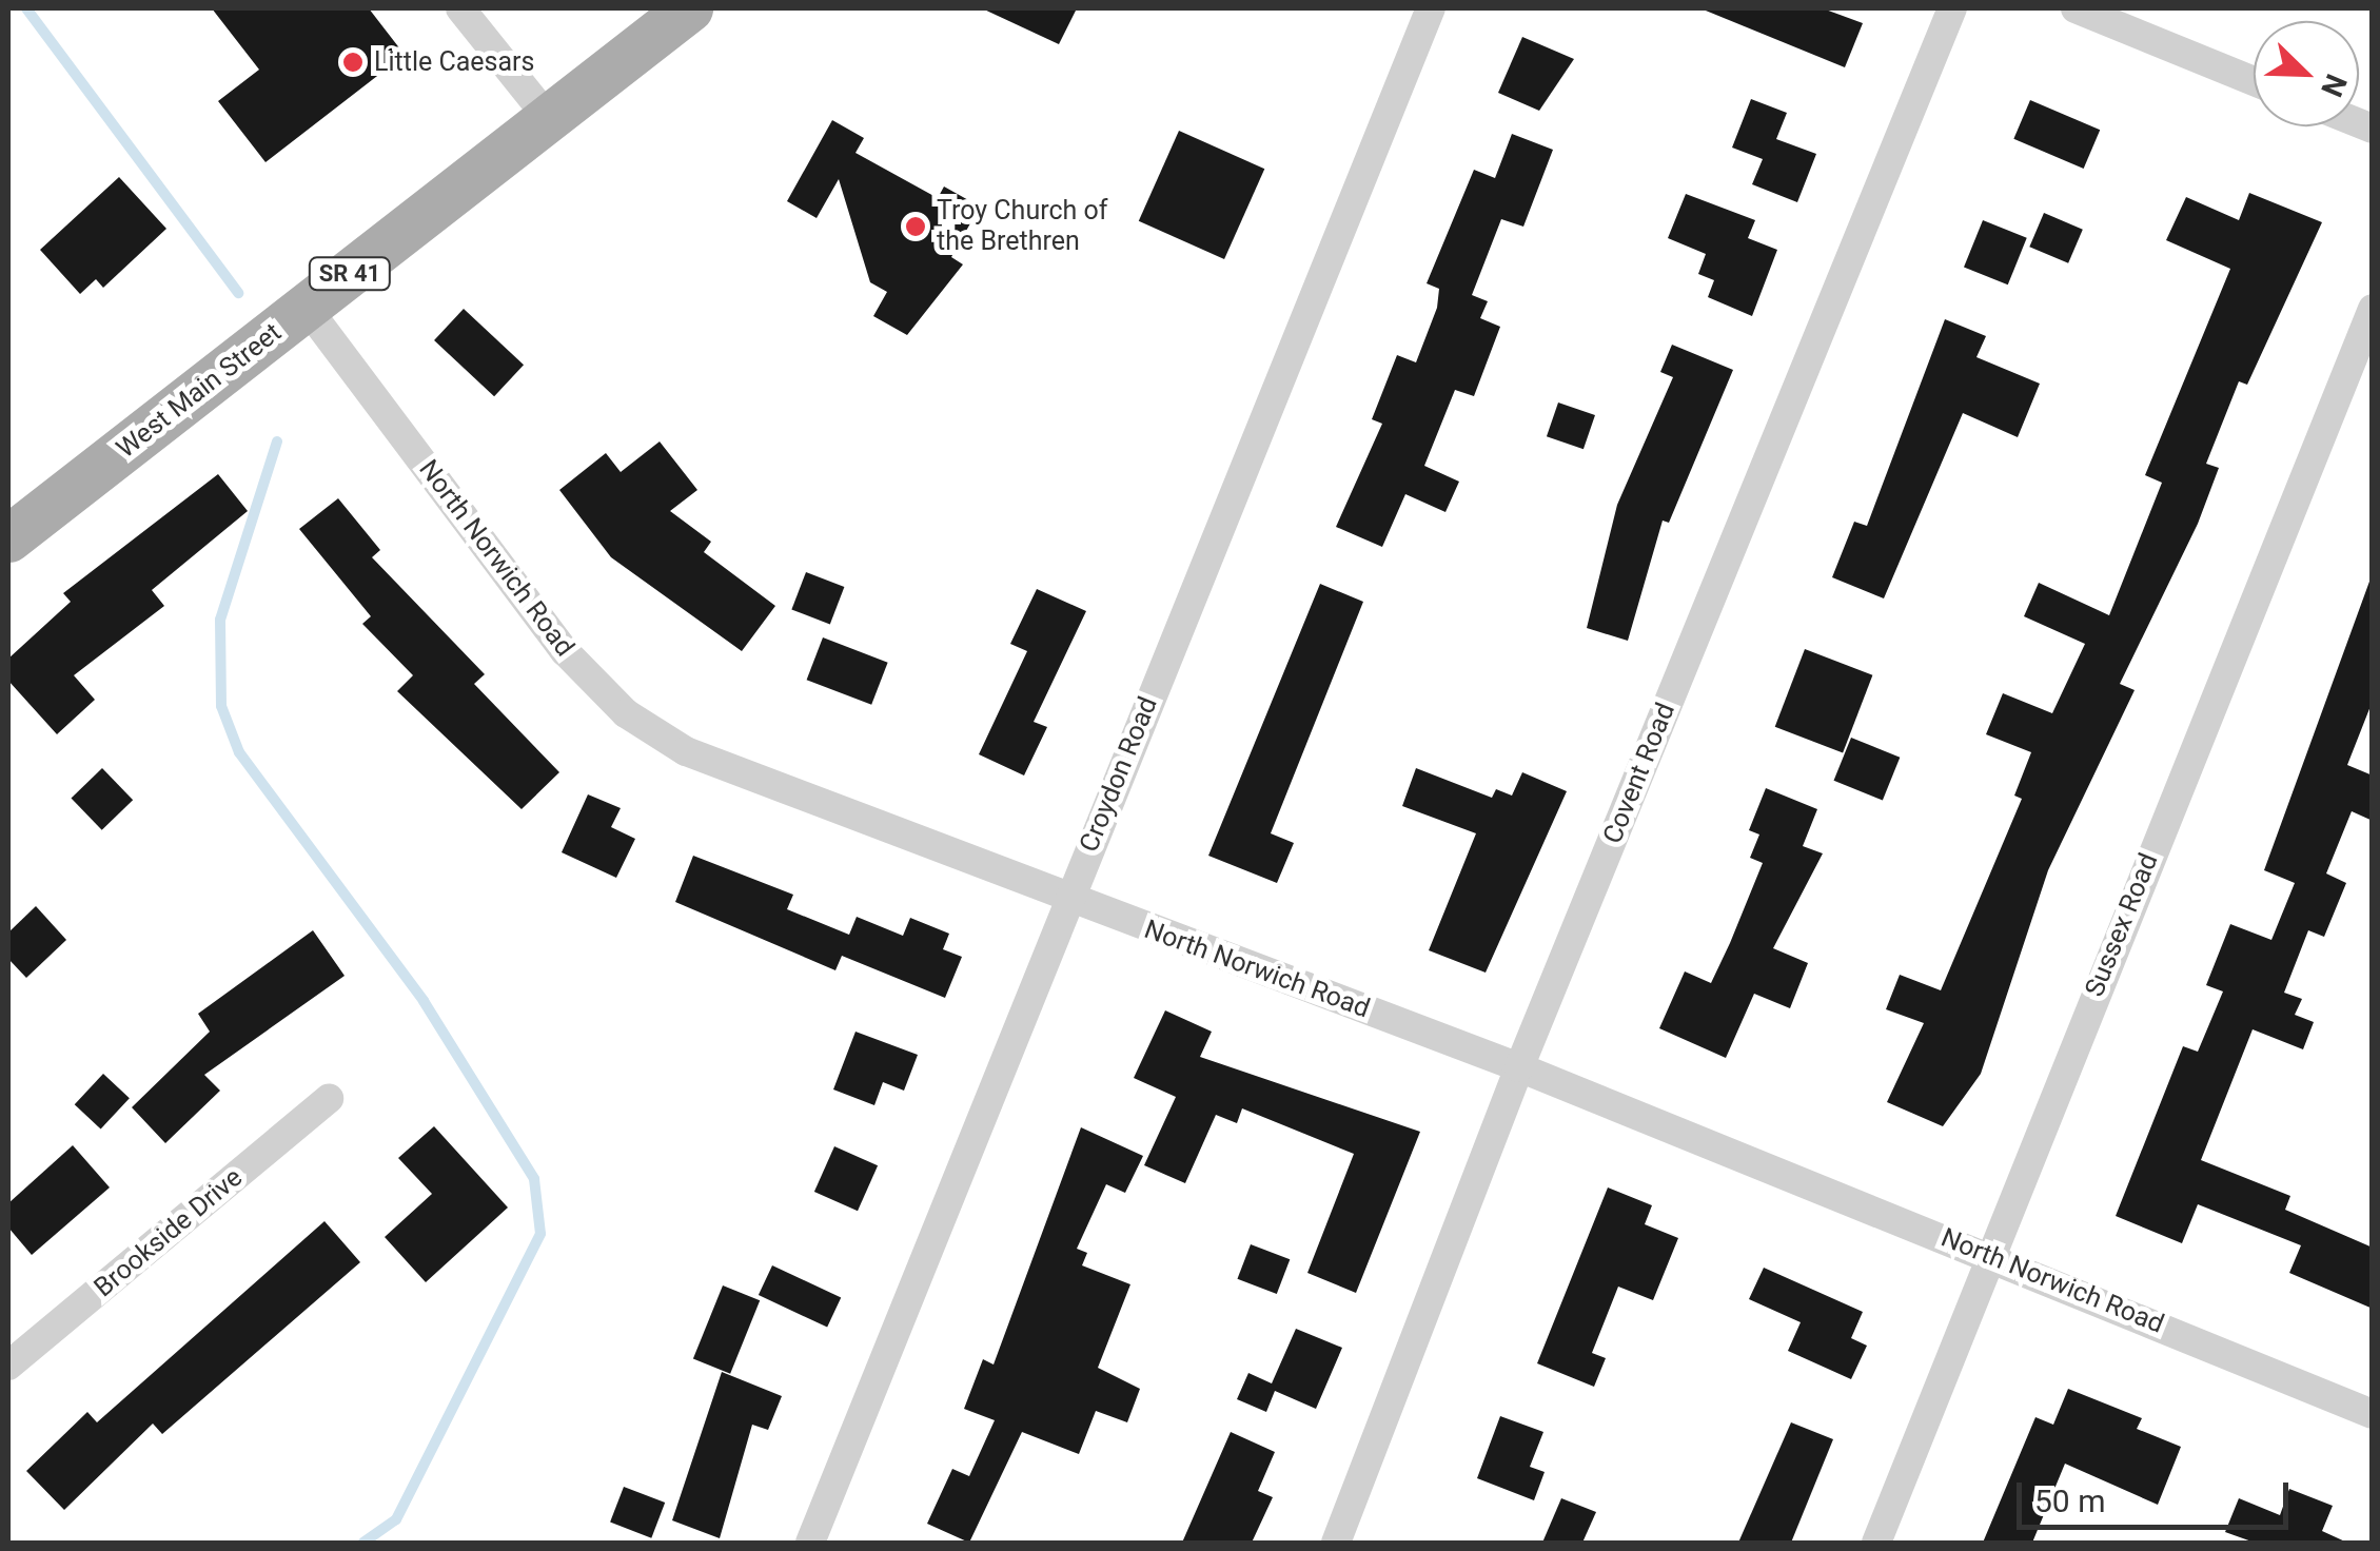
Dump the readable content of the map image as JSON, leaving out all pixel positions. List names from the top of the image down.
{
  "streets": {
    "main road": ["SR 41", "West Main Street"],
    "street": [
      "North Norwich Road",
      "Covent Road",
      "Croydon Road",
      "Sussex Road",
      "Brookside Drive"
    ]
  },
  "crossings": [
    ["West Main Street", "North Norwich Road"],
    ["North Norwich Road", "Covent Road"],
    ["North Norwich Road", "Croydon Road"],
    ["North Norwich Road", "Sussex Road"]
  ],
  "places": ["Little Caesars", "Troy Church of the Brethren"],
  "scale_bar": "50 m",
  "north": "bottom right"
}
